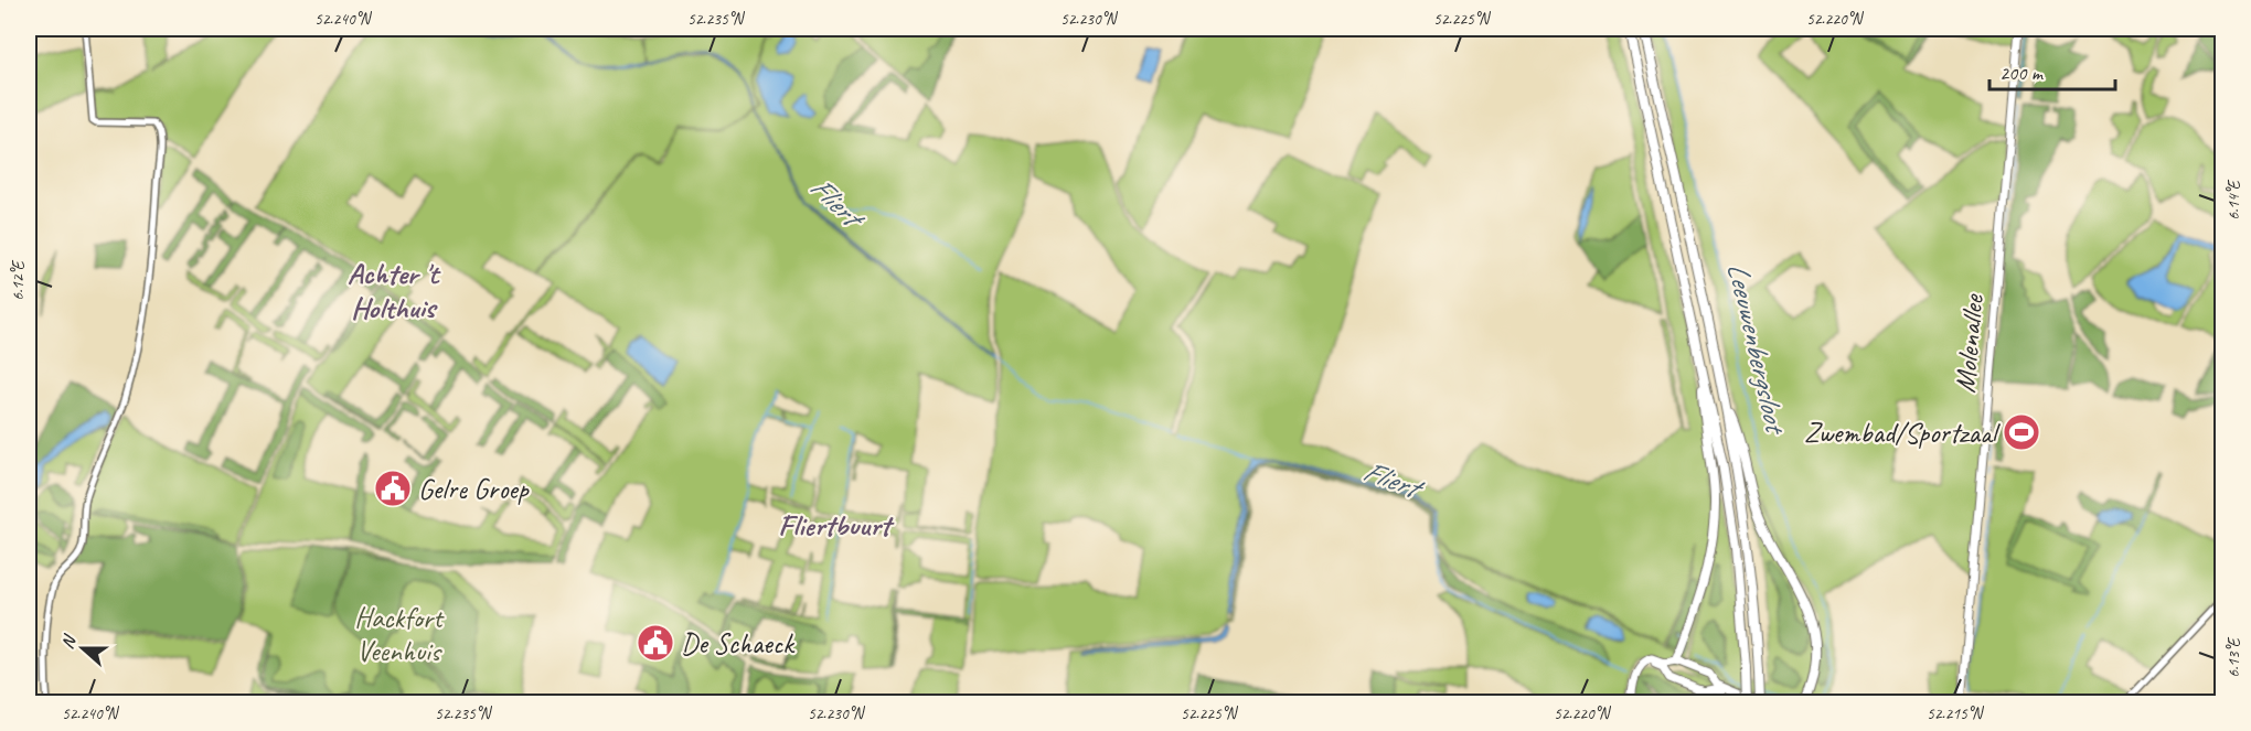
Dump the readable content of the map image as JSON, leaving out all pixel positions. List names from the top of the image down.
{
  "streets": {
    "main road": ["Molenallee"]
  },
  "districts": ["Achter 't Holthuis", "Fliertbuurt"],
  "water": ["Fliert", "Leeuwenbergsloot"],
  "parks": ["Hackfort Veenhuis"],
  "places": {
    "sports": ["Zwembad/Sportzaal"],
    "public building": ["Gelre Groep", "De Schaeck"]
  },
  "scale_bar": "200 m",
  "north": "left",
  "coordinates": [
    "52.240°N",
    "52.235°N",
    "52.230°N",
    "52.225°N",
    "52.220°N",
    "6.14°E",
    "6.12°E",
    "6.13°E",
    "52.215°N"
  ]
}
